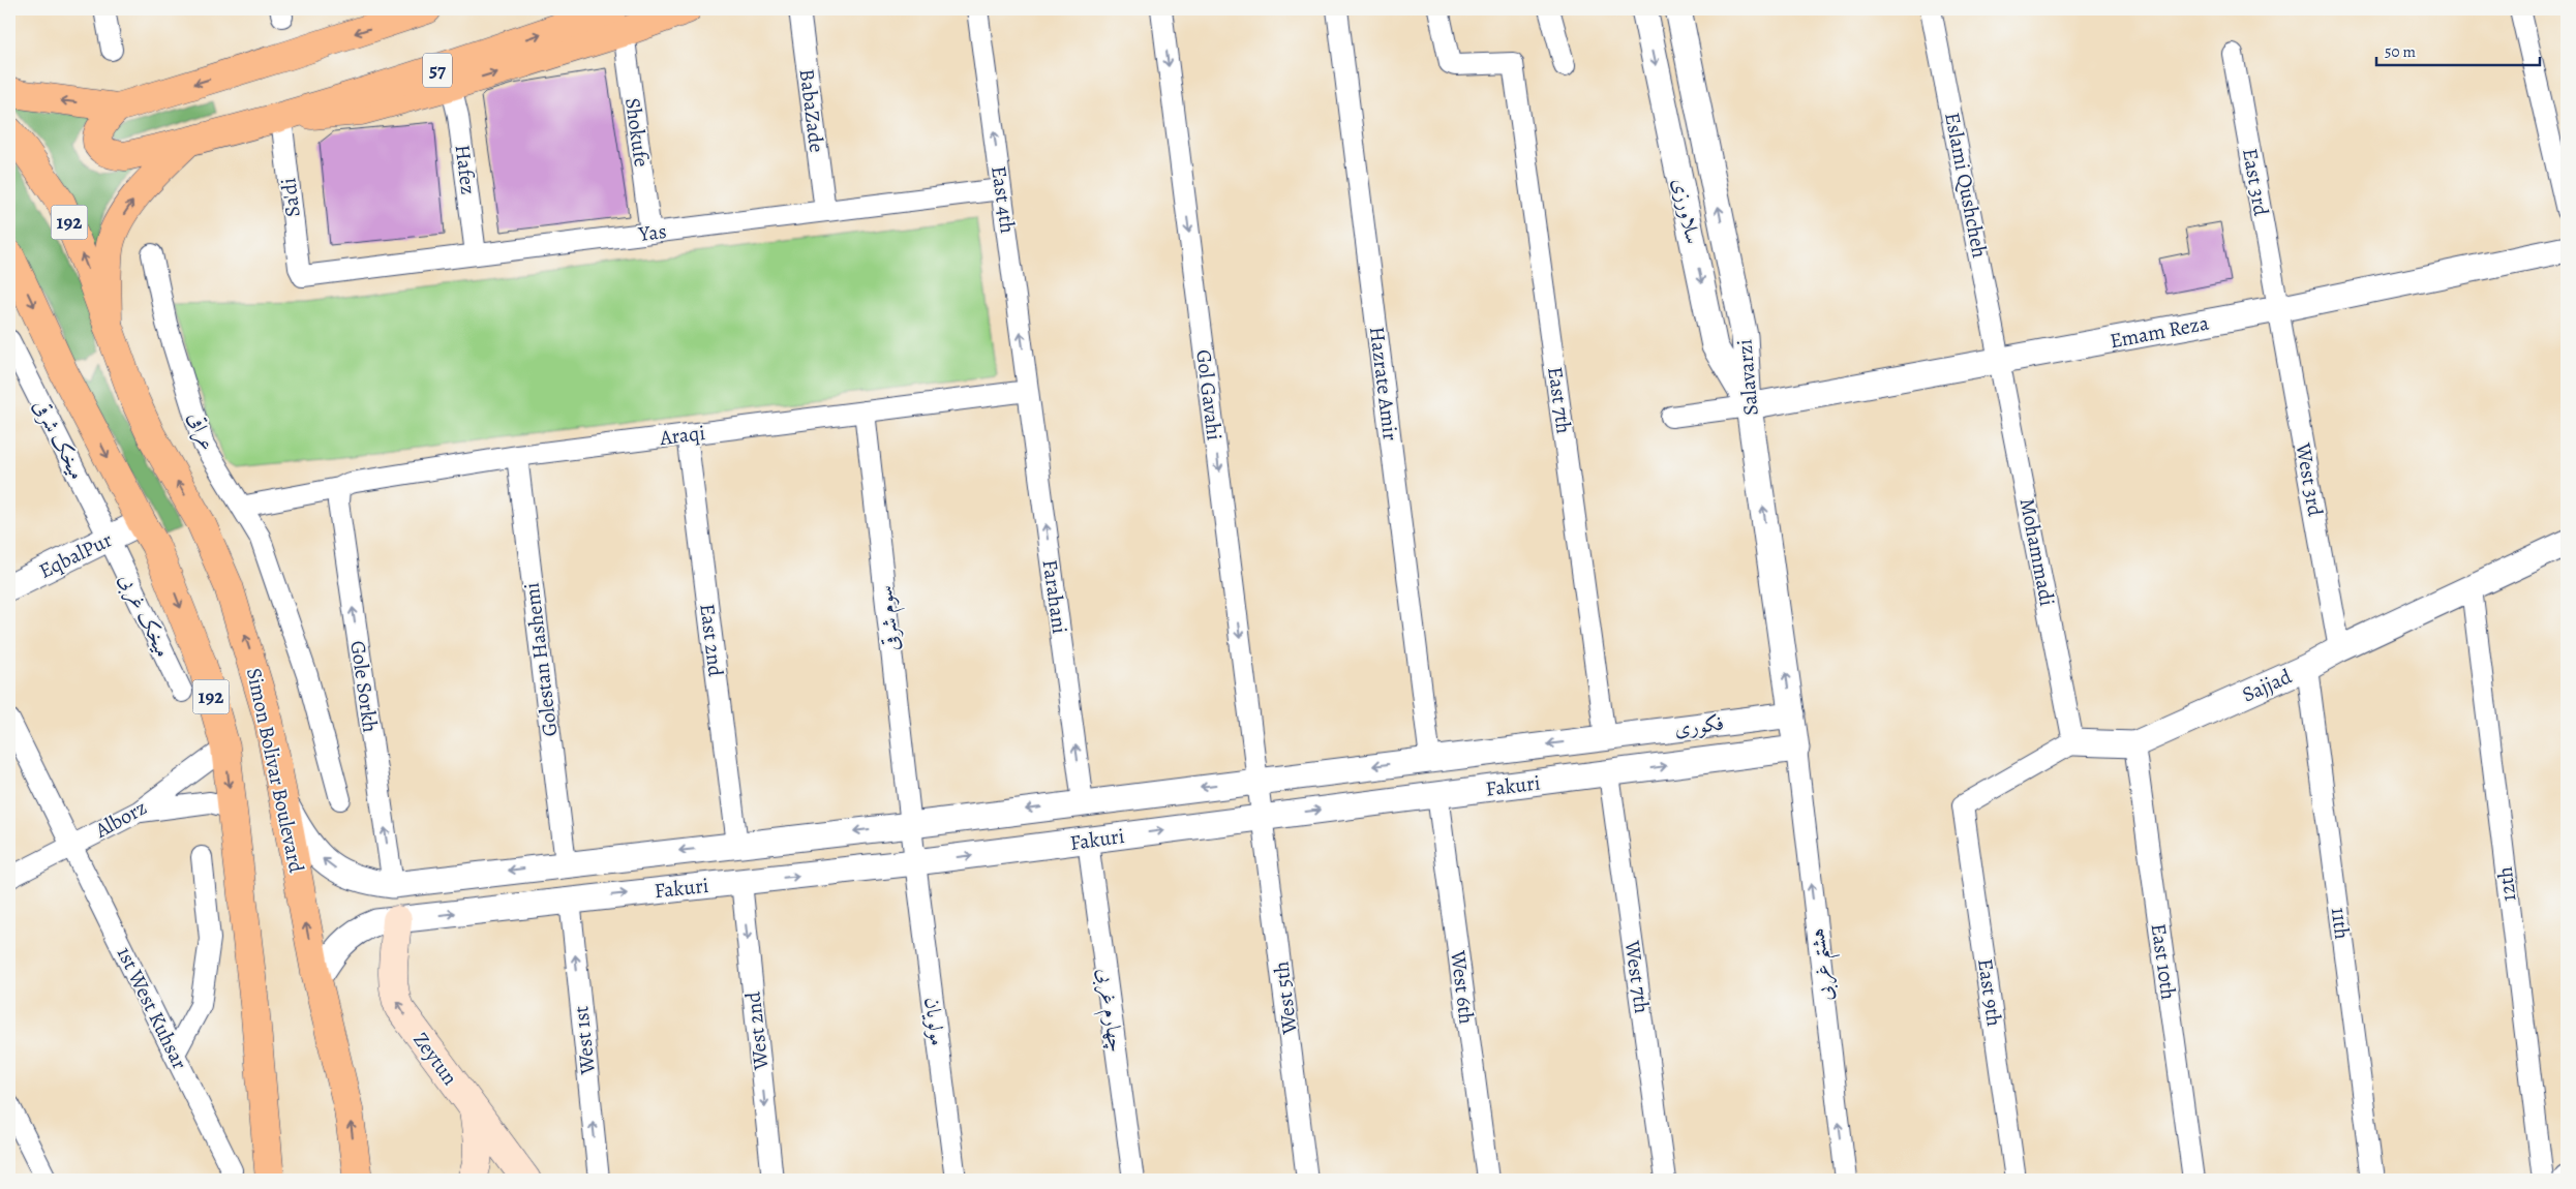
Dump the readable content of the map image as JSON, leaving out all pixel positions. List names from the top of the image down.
{
  "streets": {
    "main road": [
      "57",
      "192",
      "Simon Bolivar Boulevard",
      "Zeytun"
    ],
    "street": [
      "BabaZade",
      "Shokufe",
      "Hafez",
      "East 3rd",
      "Eslami Qushcheh",
      "Sa'di",
      "East 4th",
      "سلاورزی",
      "Yas",
      "Emam Reza",
      "Salavarzi",
      "Hazrate Amir",
      "Gol Gavahi",
      "East 7th",
      "عراقی",
      "Araqi",
      "میخک شرقی",
      "West 3rd",
      "Mohammadi",
      "EqbalPur",
      "Farahani",
      "میخک غربی",
      "سوم شرقی",
      "East 2nd",
      "Golestan Hashemi",
      "Sajjad",
      "Gole Sorkh",
      "فکوری",
      "Fakuri",
      "Alborz",
      "12th",
      "11th",
      "East 10th",
      "هشتم غربی",
      "West 7th",
      "West 6th",
      "East 9th",
      "West 5th",
      "1st West Kuhsar",
      "چهارم غربی",
      "مولویان",
      "West 2nd",
      "West 1st"
    ]
  },
  "crossings": [
    ["57", "Shokufe"],
    ["57", "Sa'di"],
    ["57", "Simon Bolivar Boulevard"],
    ["BabaZade", "Yas"],
    ["Shokufe", "Yas"],
    ["Hafez", "Yas"],
    ["East 3rd", "Emam Reza"],
    ["East 3rd", "West 3rd"],
    ["Eslami Qushcheh", "Emam Reza"],
    ["Eslami Qushcheh", "Mohammadi"],
    ["Sa'di", "Yas"],
    ["East 4th", "Yas"],
    ["East 4th", "Araqi"],
    ["East 4th", "Farahani"],
    ["سلاورزی", "Emam Reza"],
    ["سلاورزی", "Salavarzi"],
    ["192", "EqbalPur"],
    ["192", "Alborz"],
    ["Emam Reza", "Salavarzi"],
    ["Emam Reza", "West 3rd"],
    ["Emam Reza", "Mohammadi"],
    ["Salavarzi", "فکوری"],
    ["Salavarzi", "Fakuri"],
    ["Salavarzi", "هشتم غربی"],
    ["Hazrate Amir", "Fakuri"],
    ["Gol Gavahi", "Fakuri"],
    ["Gol Gavahi", "West 5th"],
    ["East 7th", "فکوری"],
    ["East 7th", "Fakuri"],
    ["Araqi", "Farahani"],
    ["Araqi", "سوم شرقی"],
    ["Araqi", "East 2nd"],
    ["Araqi", "Golestan Hashemi"],
    ["Araqi", "Gole Sorkh"],
    ["میخک شرقی", "EqbalPur"],
    ["میخک شرقی", "میخک غربی"],
    ["West 3rd", "Sajjad"],
    ["Mohammadi", "Sajjad"],
    ["Mohammadi", "East 9th"],
    ["EqbalPur", "میخک غربی"],
    ["Farahani", "Fakuri"],
    ["سوم شرقی", "Fakuri"],
    ["سوم شرقی", "مولویان"],
    ["East 2nd", "Fakuri"],
    ["Golestan Hashemi", "Fakuri"],
    ["Sajjad", "12th"],
    ["Sajjad", "11th"],
    ["Sajjad", "East 10th"],
    ["Sajjad", "East 9th"],
    ["Gole Sorkh", "Fakuri"],
    ["فکوری", "Fakuri"],
    ["Simon Bolivar Boulevard", "Fakuri"],
    ["Fakuri", "هشتم غربی"],
    ["Fakuri", "West 7th"],
    ["Fakuri", "West 6th"],
    ["Fakuri", "West 5th"],
    ["Fakuri", "چهارم غربی"],
    ["Fakuri", "مولویان"],
    ["Fakuri", "West 2nd"],
    ["Fakuri", "West 1st"],
    ["Fakuri", "Zeytun"],
    ["Alborz", "1st West Kuhsar"]
  ],
  "one_way": [
    "East 4th",
    "سلاورزی",
    "Salavarzi",
    "Gol Gavahi",
    "Farahani",
    "Gole Sorkh",
    "هشتم غربی",
    "West 2nd",
    "West 1st"
  ],
  "scale_bar": "50 m"
}
